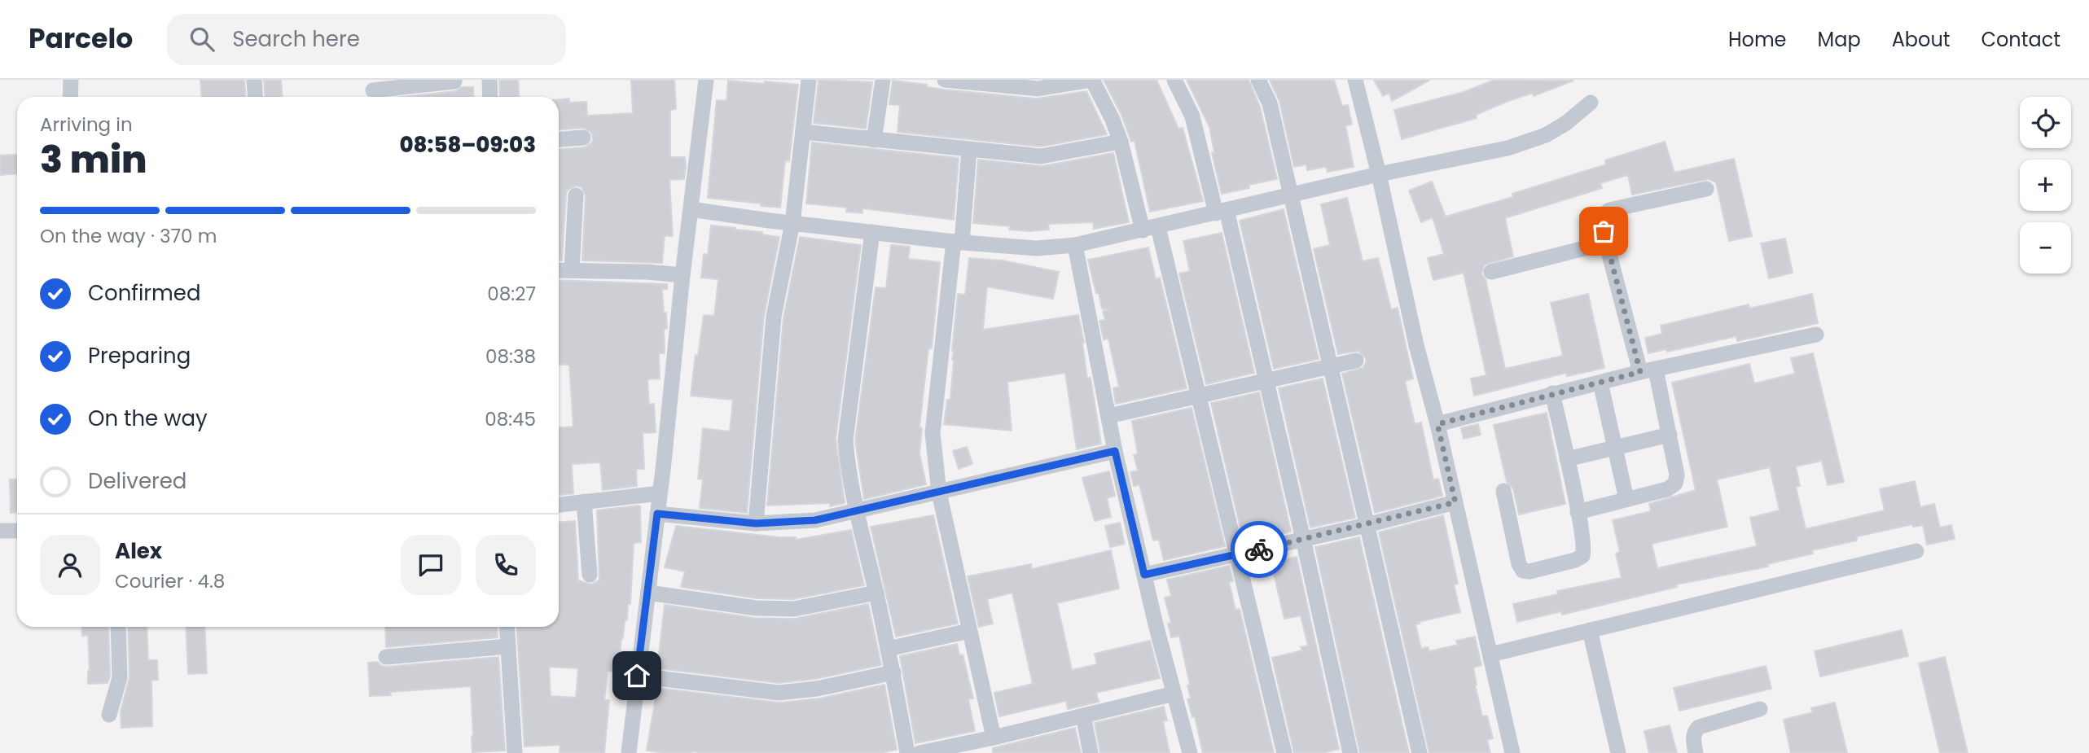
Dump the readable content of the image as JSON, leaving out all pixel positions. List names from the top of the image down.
{
  "page": {
    "header": "Parcelo",
    "search": "Search here",
    "nav": [
      "Home",
      "Map",
      "About",
      "Contact"
    ],
    "map_buttons": ["+", "−"],
    "heading": ["3 min", "Arriving in", "08:58–09:03"],
    "panel": ["Alex", "Courier · 4.8"],
    "bar": "On the way · 370 m",
    "list": [
      ["Confirmed", "08:27"],
      ["Preparing", "08:38"],
      ["On the way", "08:45"],
      "Delivered"
    ]
  }
}
